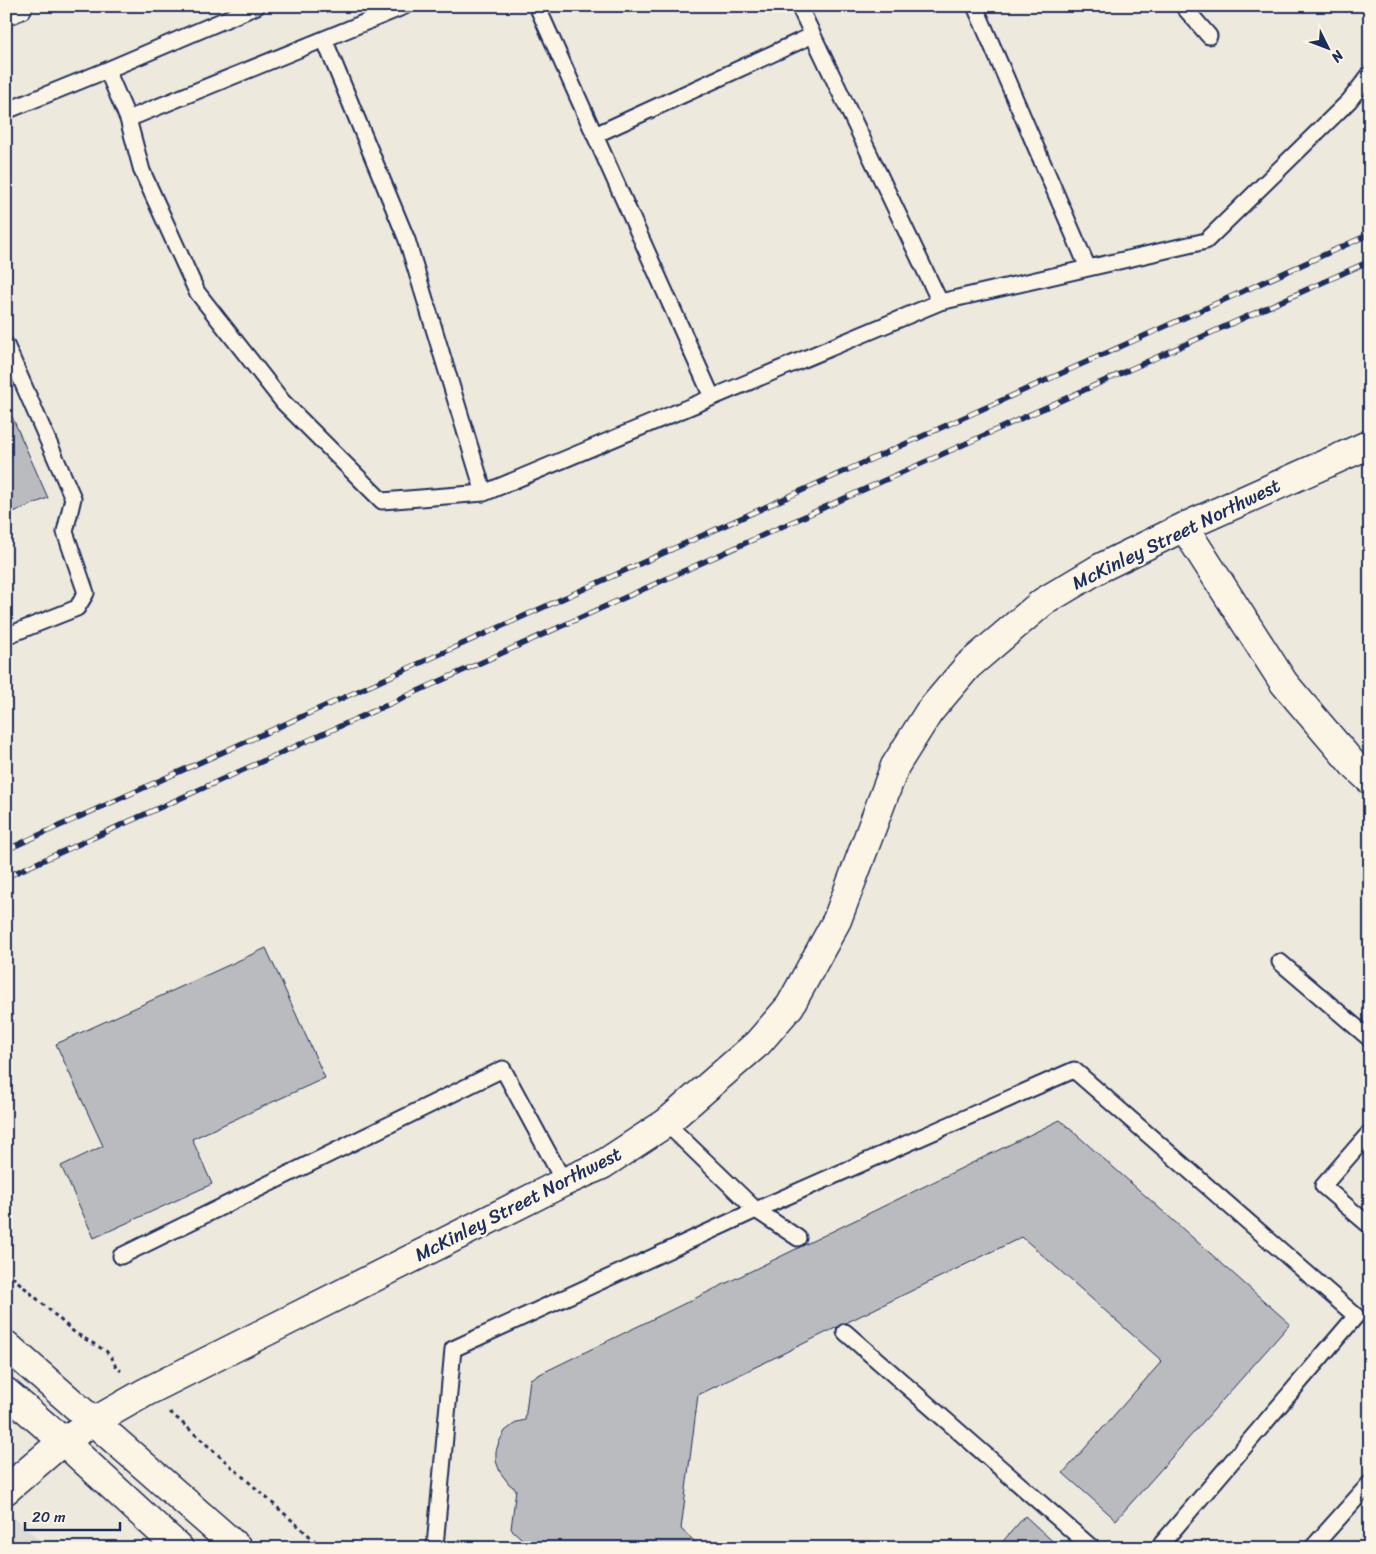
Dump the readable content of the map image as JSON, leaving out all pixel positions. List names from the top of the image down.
{
  "streets": {
    "main road": ["McKinley Street Northwest"]
  },
  "scale_bar": "20 m",
  "north": "bottom right"
}
